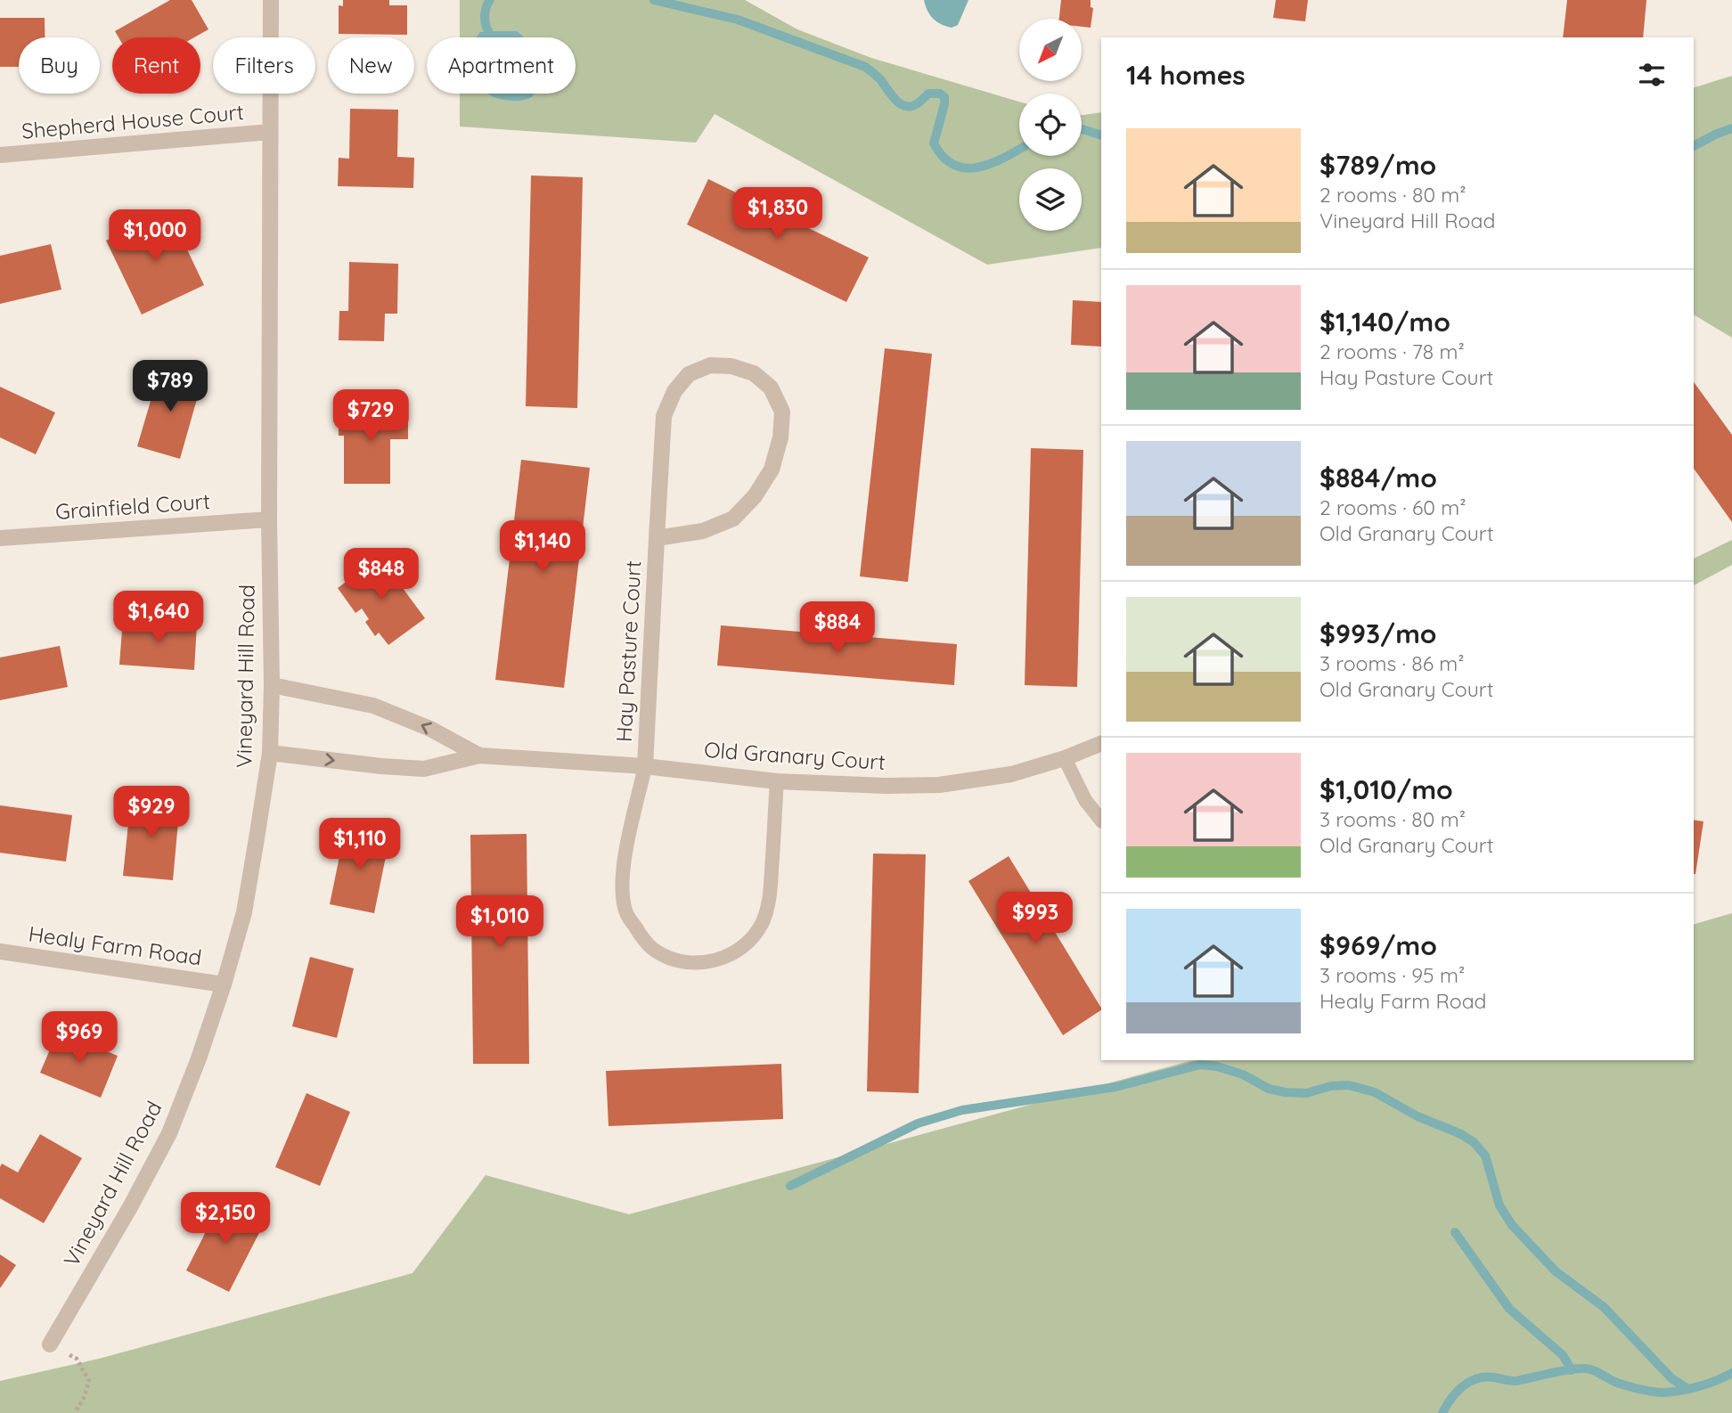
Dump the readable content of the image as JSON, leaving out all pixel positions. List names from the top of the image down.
{
  "streets": {
    "street": [
      "Shepherd House Court",
      "Grainfield Court",
      "Hay Pasture Court",
      "Vineyard Hill Road",
      "Old Granary Court",
      "Healy Farm Road"
    ]
  },
  "crossings": [
    ["Shepherd House Court", "Vineyard Hill Road"],
    ["Grainfield Court", "Vineyard Hill Road"],
    ["Hay Pasture Court", "Old Granary Court"],
    ["Vineyard Hill Road", "Old Granary Court"],
    ["Vineyard Hill Road", "Healy Farm Road"]
  ],
  "north": "bottom left",
  "page": {
    "chip": [
      "Buy",
      "Rent",
      "Filters",
      "New",
      "Apartment"
    ],
    "heading": "14 homes",
    "list": [
      {
        "name": "$789/mo",
        "note": "2 rooms · 80 m² · Vineyard Hill Road"
      },
      {
        "name": "$1,140/mo",
        "note": "2 rooms · 78 m² · Hay Pasture Court"
      },
      {
        "name": "$884/mo",
        "note": "2 rooms · 60 m² · Old Granary Court"
      },
      {
        "name": "$993/mo",
        "note": "3 rooms · 86 m² · Old Granary Court"
      },
      {
        "name": "$1,010/mo",
        "note": "3 rooms · 80 m² · Old Granary Court"
      },
      {
        "name": "$969/mo",
        "note": "3 rooms · 95 m² · Healy Farm Road"
      }
    ],
    "price": [
      "$1,830",
      "$1,000",
      "$789",
      "$729",
      "$1,140",
      "$848",
      "$1,640",
      "$884",
      "$929",
      "$1,110",
      "$993",
      "$1,010",
      "$969",
      "$2,150"
    ]
  }
}
